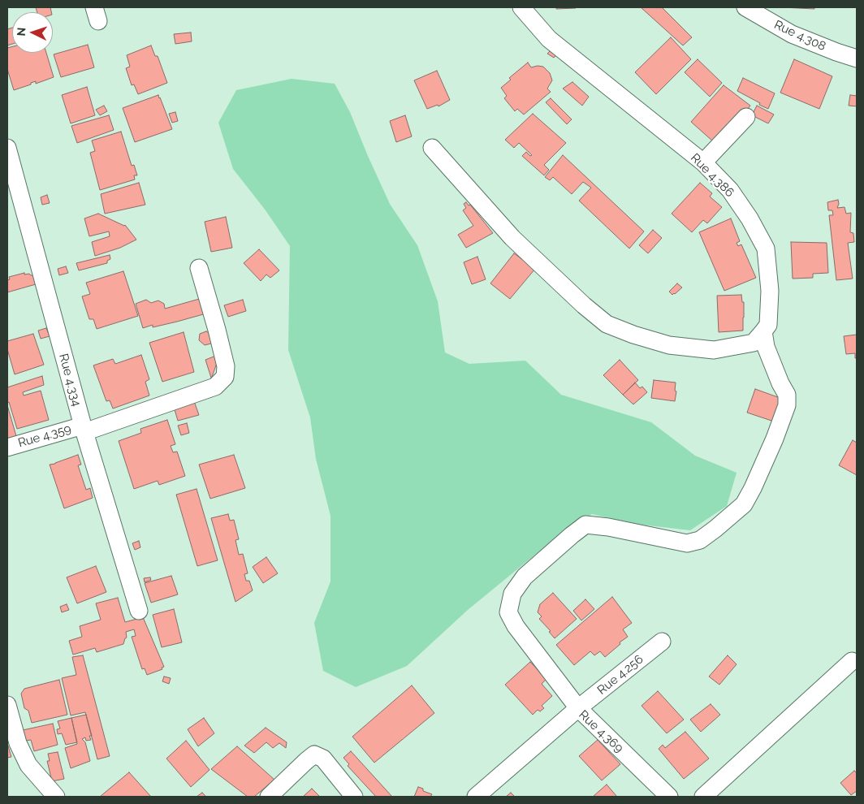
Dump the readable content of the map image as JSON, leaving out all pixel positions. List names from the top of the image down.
{
  "streets": {
    "street": [
      "Rue 4.308",
      "Rue 4.386",
      "Rue 4.334",
      "Rue 4.359",
      "Rue 4.256",
      "Rue 4.369"
    ]
  },
  "crossings": [
    ["Rue 4.386", "Rue 4.256"],
    ["Rue 4.386", "Rue 4.369"],
    ["Rue 4.334", "Rue 4.359"],
    ["Rue 4.256", "Rue 4.369"]
  ],
  "north": "left"
}
